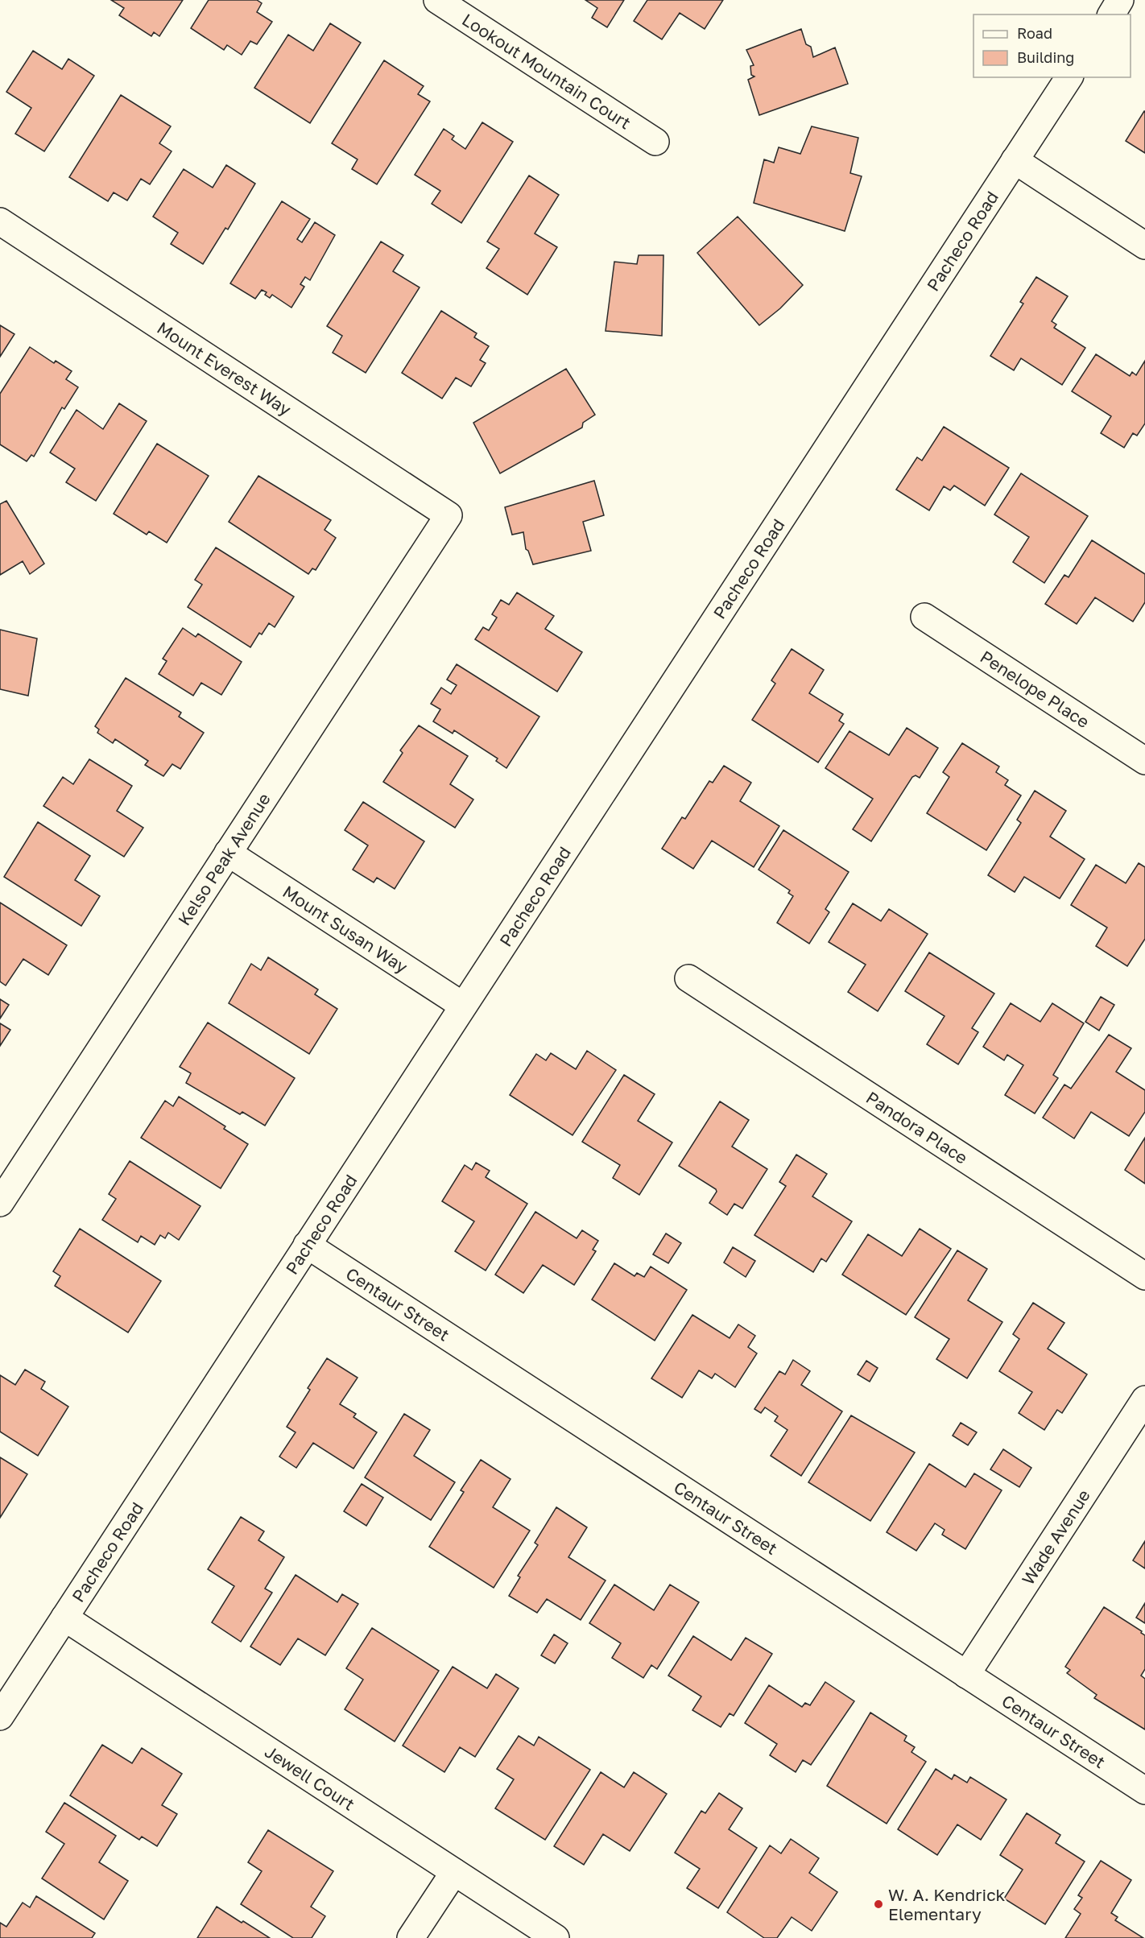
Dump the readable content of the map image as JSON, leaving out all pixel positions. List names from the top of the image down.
{
  "streets": {
    "street": [
      "Lookout Mountain Court",
      "Pacheco Road",
      "Mount Everest Way",
      "Penelope Place",
      "Kelso Peak Avenue",
      "Mount Susan Way",
      "Pandora Place",
      "Centaur Street",
      "Wade Avenue",
      "Jewell Court"
    ]
  },
  "crossings": [
    ["Pacheco Road", "Mount Susan Way"],
    ["Pacheco Road", "Centaur Street"],
    ["Pacheco Road", "Jewell Court"],
    ["Mount Everest Way", "Kelso Peak Avenue"],
    ["Kelso Peak Avenue", "Mount Susan Way"],
    ["Centaur Street", "Wade Avenue"]
  ],
  "places": ["W. A. Kendrick Elementary"],
  "legend": ["Road", "Building"]
}
